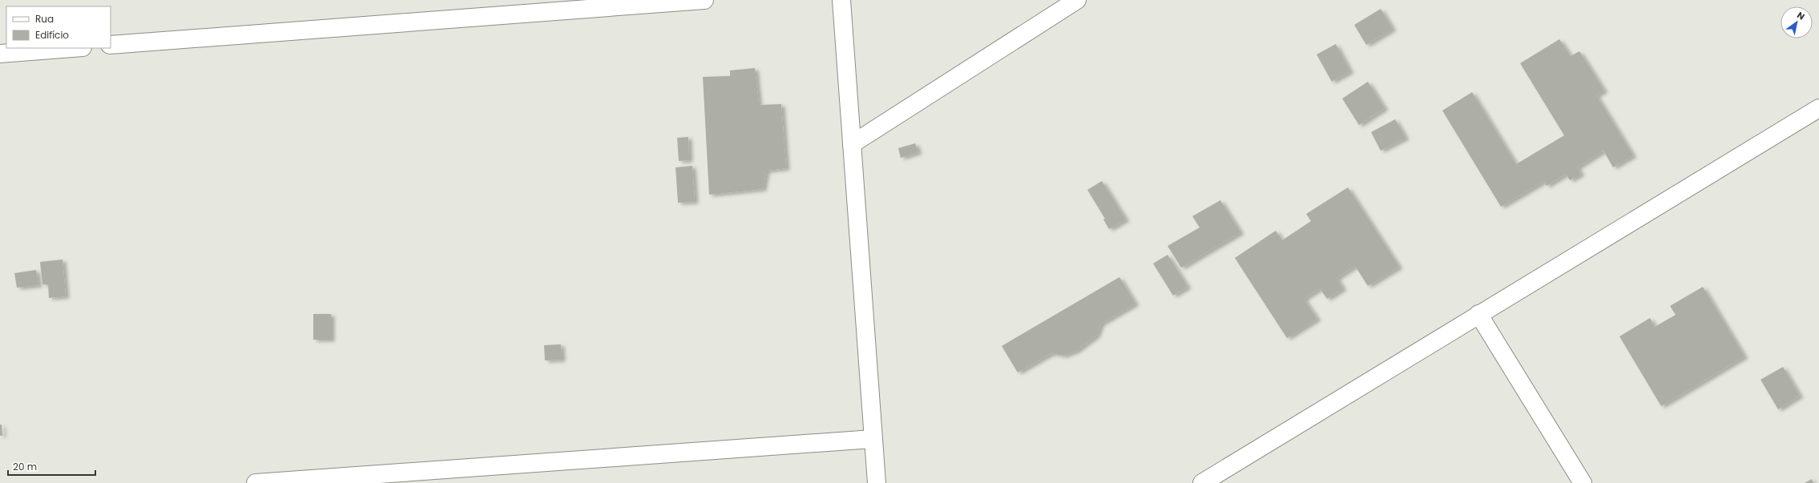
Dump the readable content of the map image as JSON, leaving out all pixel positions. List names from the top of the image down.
{
  "legend": ["Rua", "Edifício"],
  "scale_bar": "20 m",
  "north": "top right"
}
